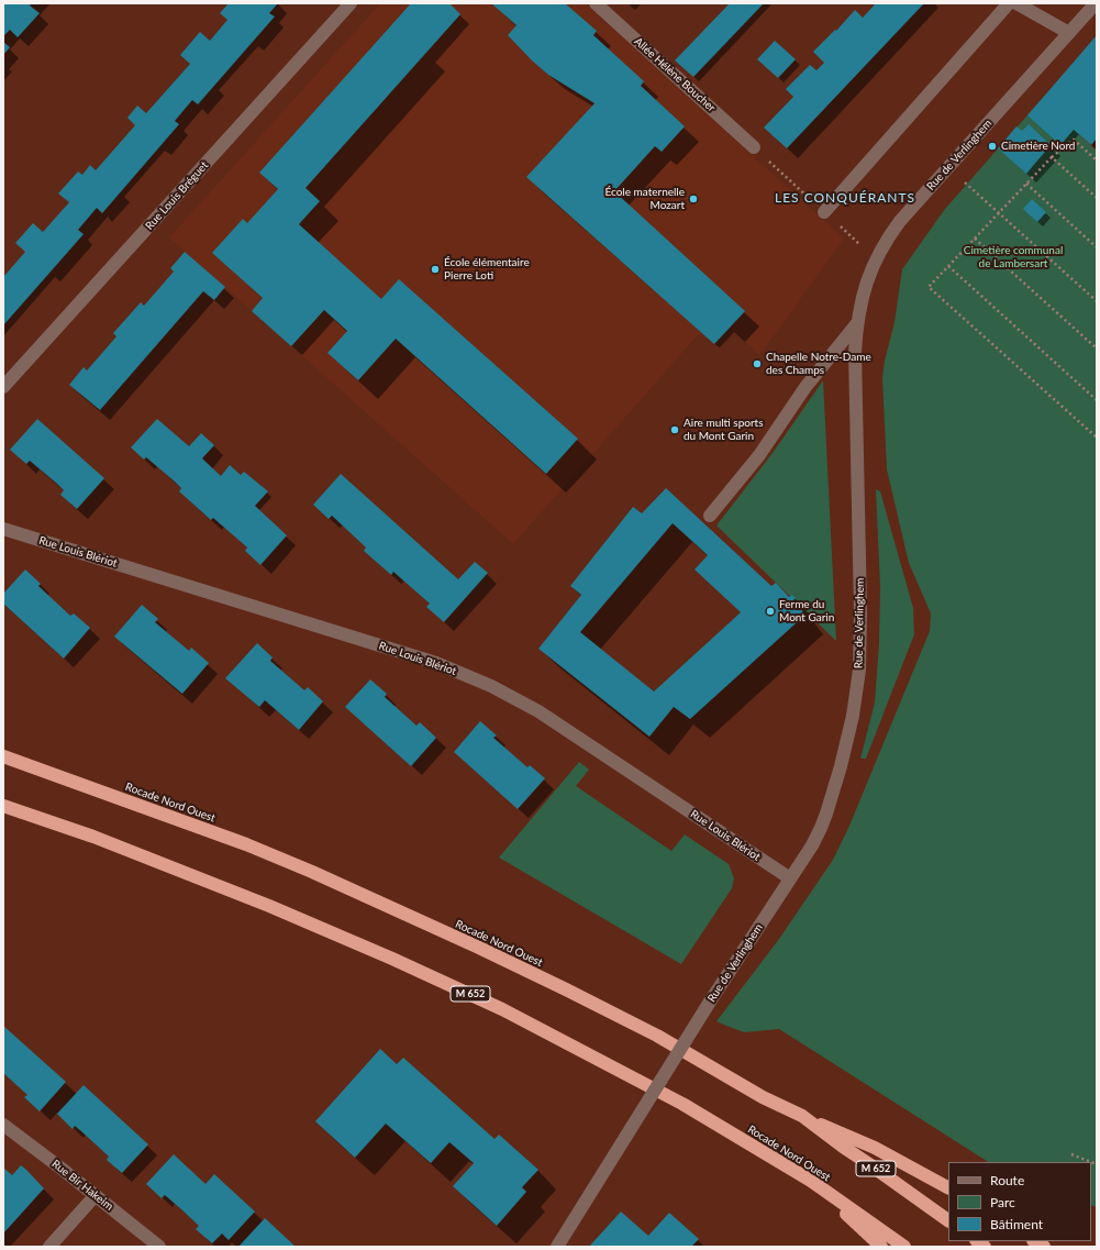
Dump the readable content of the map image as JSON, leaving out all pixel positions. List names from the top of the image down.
{
  "streets": {
    "highway": ["Rocade Nord Ouest", "M 652"],
    "street": [
      "Allée Hélène Boucher",
      "Rue de Verlinghem",
      "Rue Louis Bréguet",
      "Rue Louis Blériot",
      "Rue Bir Hakeim"
    ]
  },
  "crossings": [
    ["Rue de Verlinghem", "Rue Louis Blériot"]
  ],
  "districts": ["LES CONQUÉRANTS"],
  "parks": ["Cimetière communal de Lambersart"],
  "places": [
    "Cimetière Nord",
    "École maternelle Mozart",
    "École élémentaire Pierre Loti",
    "Chapelle Notre-Dame des Champs",
    "Aire multi sports du Mont Garin",
    "Ferme du Mont Garin"
  ],
  "legend": ["Route", "Parc", "Bâtiment"]
}
